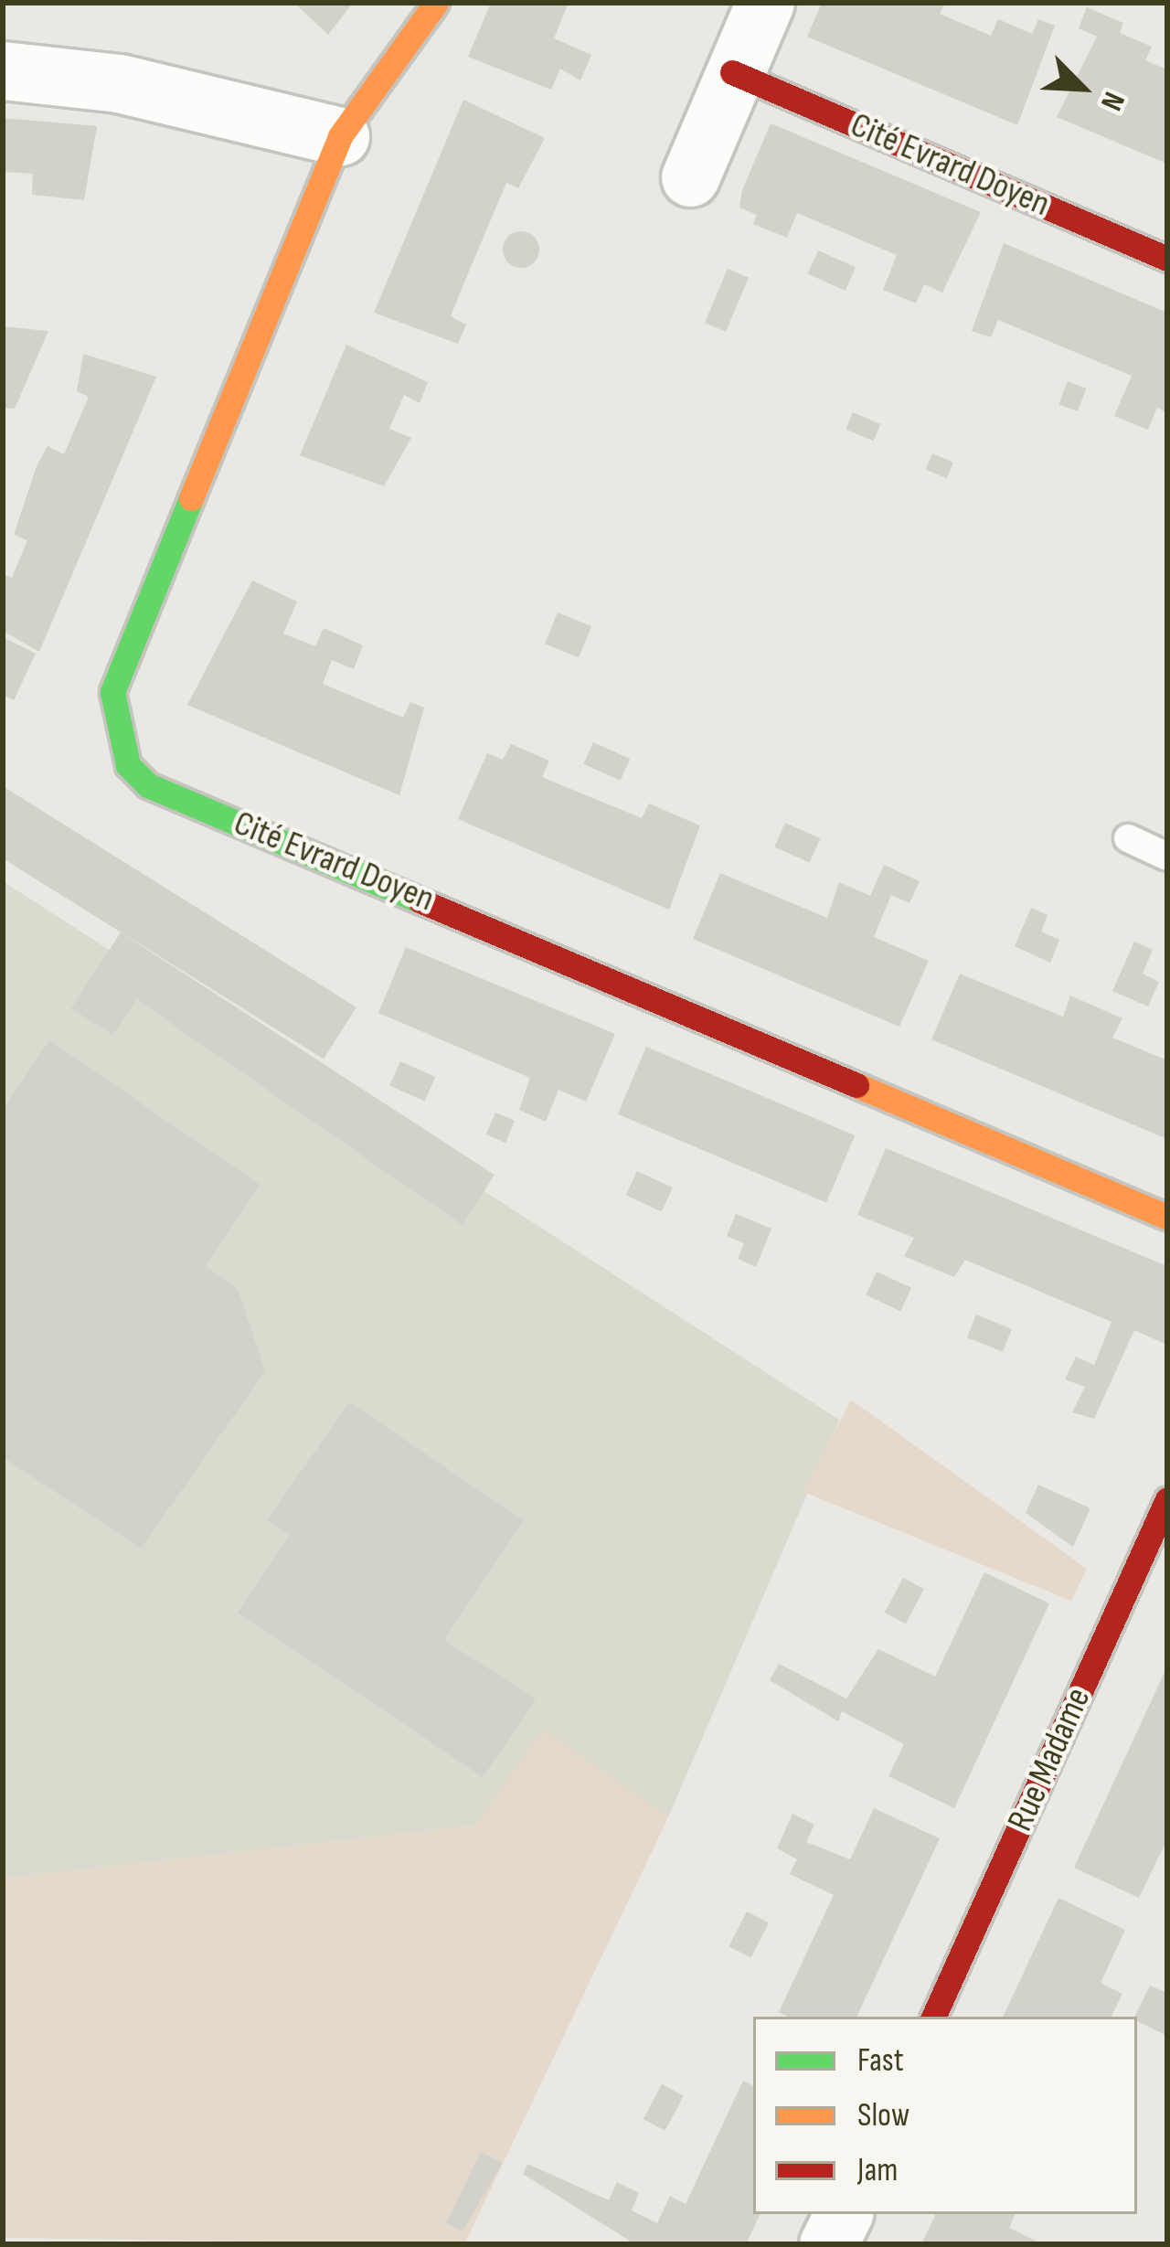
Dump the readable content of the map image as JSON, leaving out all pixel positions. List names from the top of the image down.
{
  "streets": {
    "street": ["Cité Evrard Doyen", "Rue Madame"]
  },
  "legend": ["Fast", "Slow", "Jam"],
  "north": "bottom right"
}
